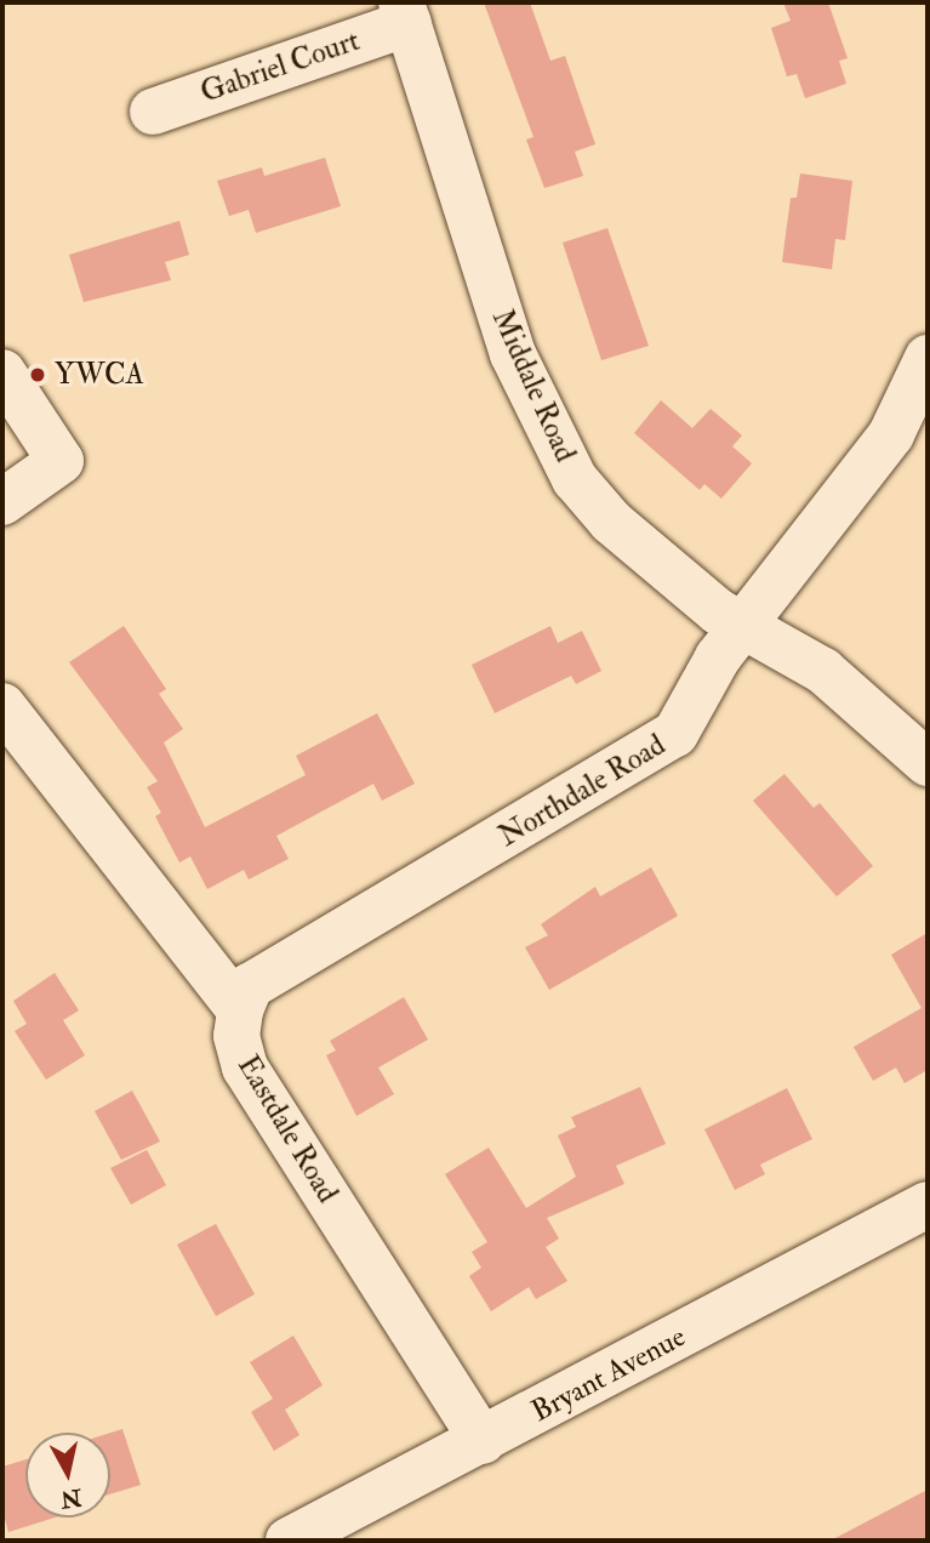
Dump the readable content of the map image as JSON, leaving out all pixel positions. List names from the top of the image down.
{
  "streets": {
    "street": [
      "Gabriel Court",
      "Middale Road",
      "Northdale Road",
      "Eastdale Road",
      "Bryant Avenue"
    ]
  },
  "crossings": [
    ["Gabriel Court", "Middale Road"],
    ["Middale Road", "Northdale Road"],
    ["Northdale Road", "Eastdale Road"],
    ["Eastdale Road", "Bryant Avenue"]
  ],
  "places": ["YWCA"],
  "north": "bottom"
}
